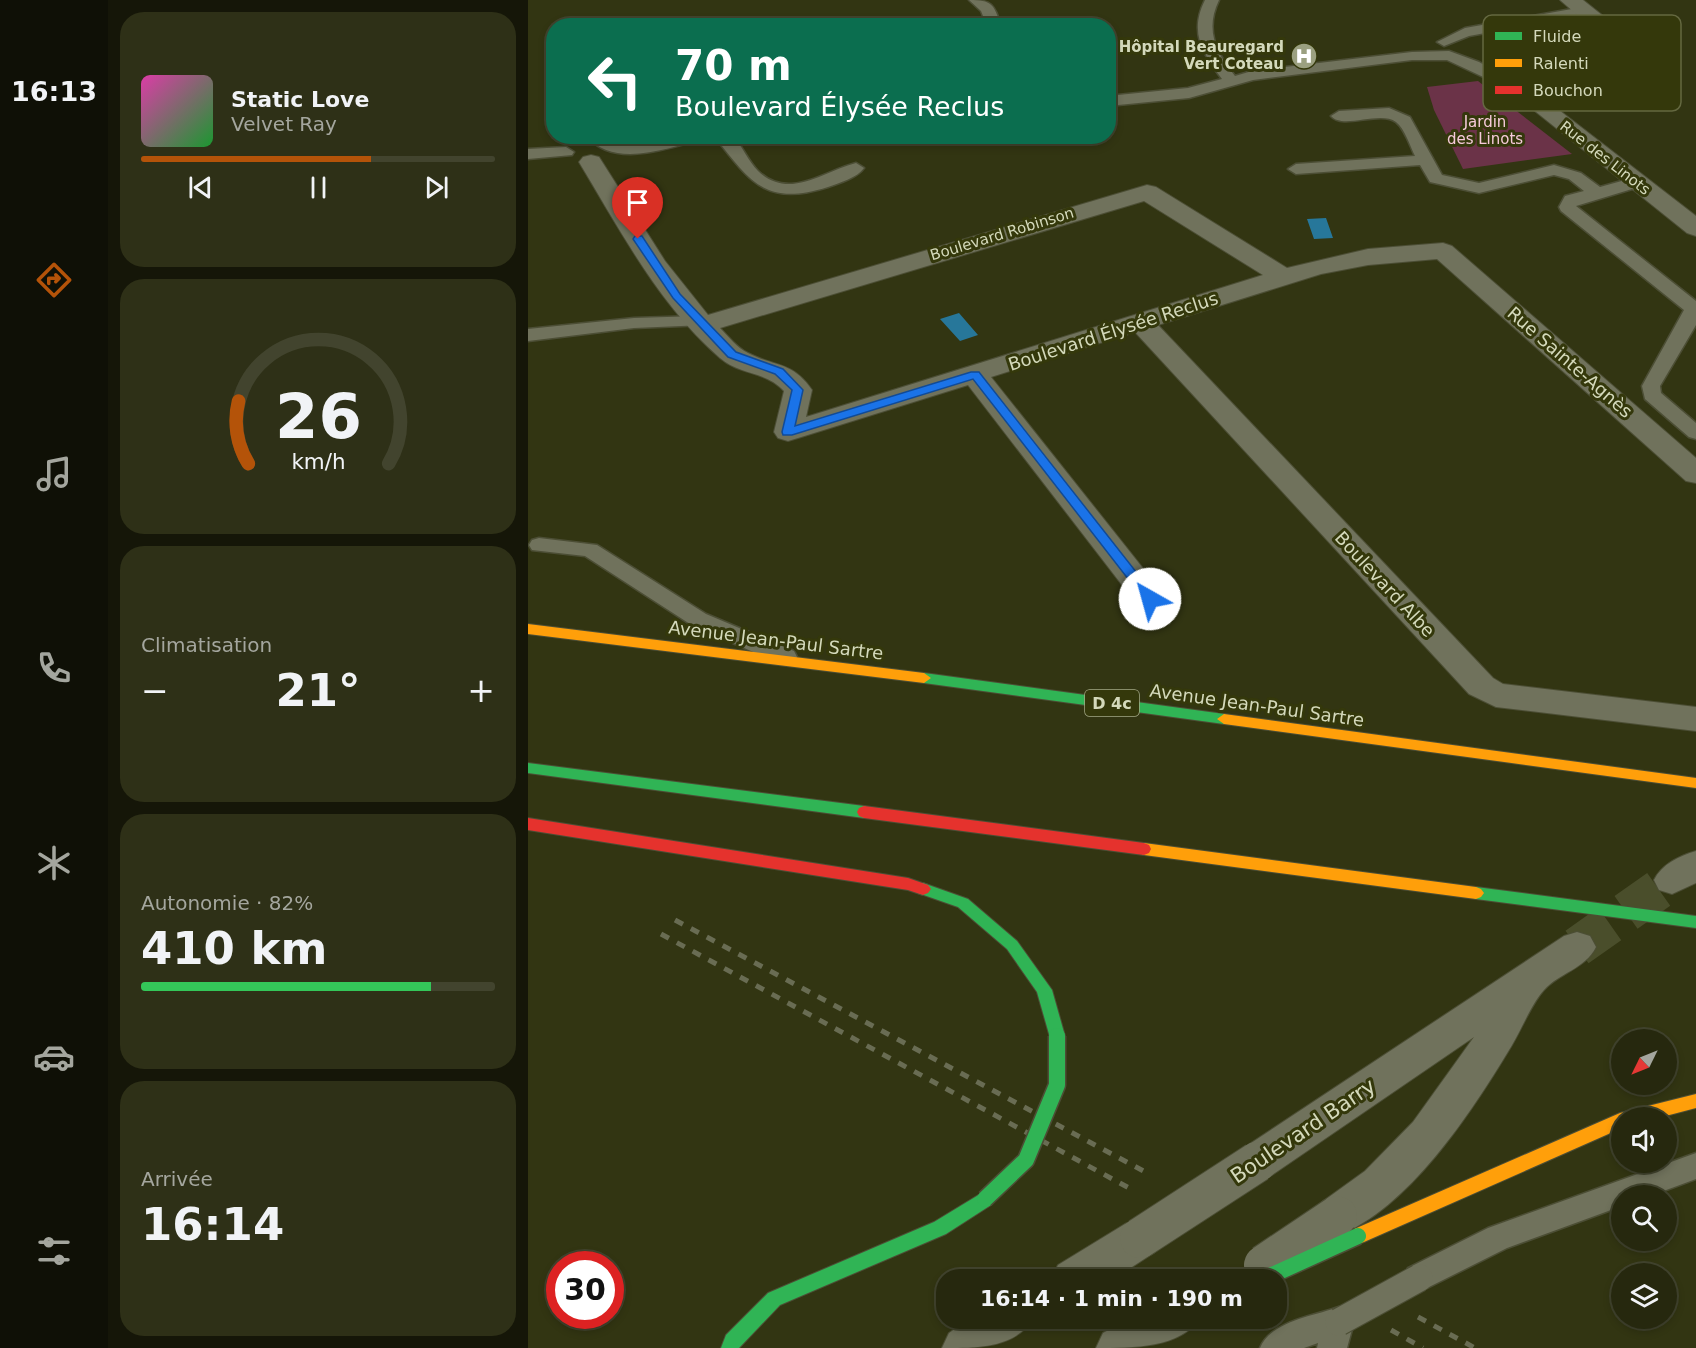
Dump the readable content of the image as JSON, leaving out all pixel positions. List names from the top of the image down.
{
  "streets": {
    "main road": ["Avenue Jean-Paul Sartre", "D 4c"],
    "street": [
      "Rue des Linots",
      "Boulevard Robinson",
      "Boulevard Élysée Reclus",
      "Rue Sainte-Agnès",
      "Boulevard Albe",
      "Boulevard Barry"
    ]
  },
  "crossings": [
    ["Boulevard Robinson", "Boulevard Élysée Reclus"],
    ["Boulevard Élysée Reclus", "Rue Sainte-Agnès"],
    ["Boulevard Élysée Reclus", "Boulevard Albe"]
  ],
  "parks": ["Jardin des Linots"],
  "places": {
    "hospital": ["Hôpital Beauregard Vert Coteau"]
  },
  "legend": ["Fluide", "Ralenti", "Bouchon"],
  "north": "bottom left",
  "page": {
    "tabs": "16:13",
    "turn": ["70 m", "Boulevard Élysée Reclus"],
    "song": ["Static Love", "Velvet Ray"],
    "tile": [
      "Climatisation",
      ["Autonomie · 82%", "410 km"],
      ["Arrivée", "16:14"]
    ],
    "heat": ["−", "21°", "+"],
    "limit": "30",
    "trip": "16:14 · 1 min · 190 m",
    "gauge": ["26", "km/h"]
  }
}
